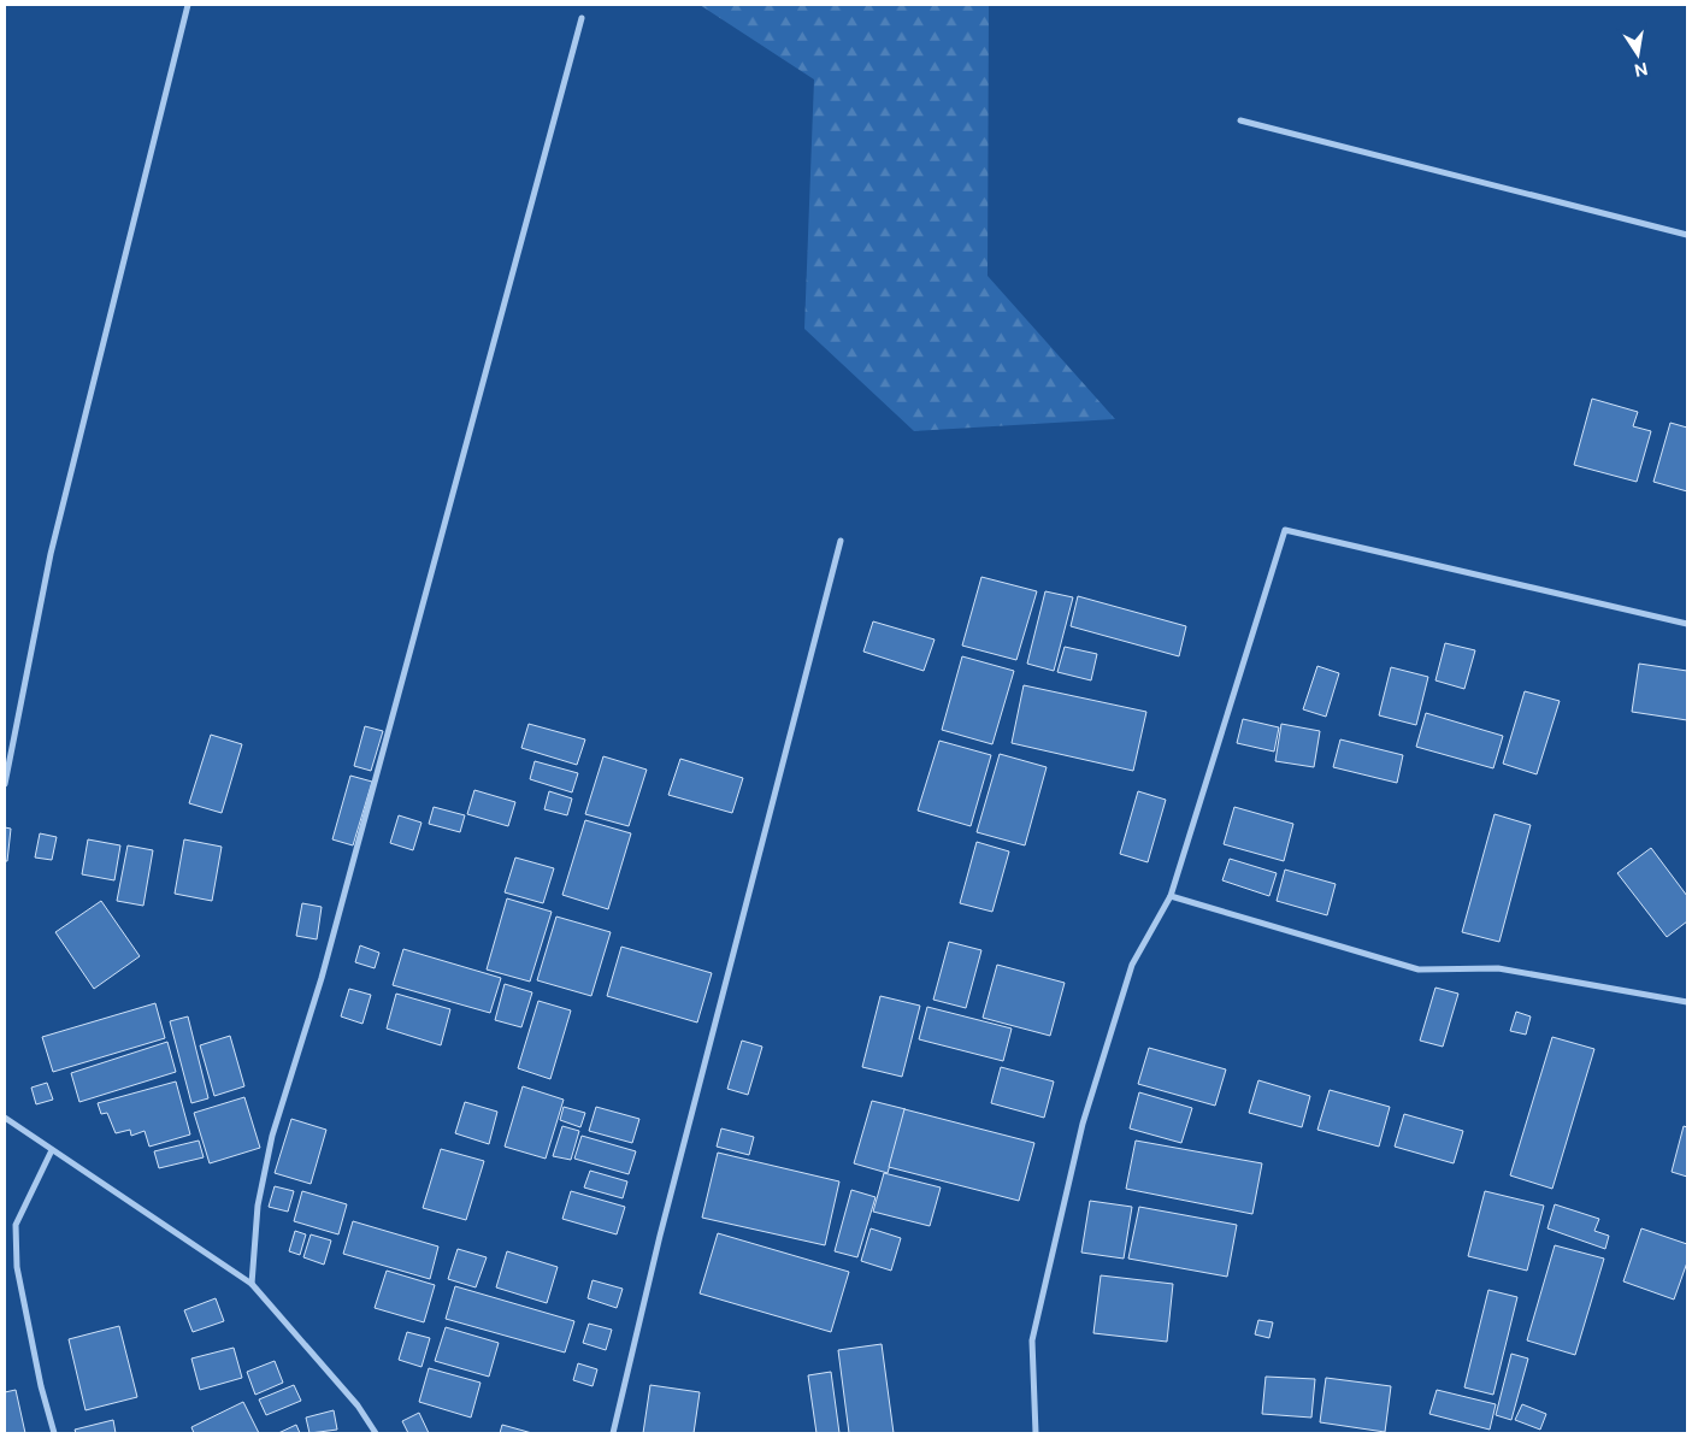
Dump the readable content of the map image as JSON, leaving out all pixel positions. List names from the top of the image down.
{
  "north": "bottom"
}
